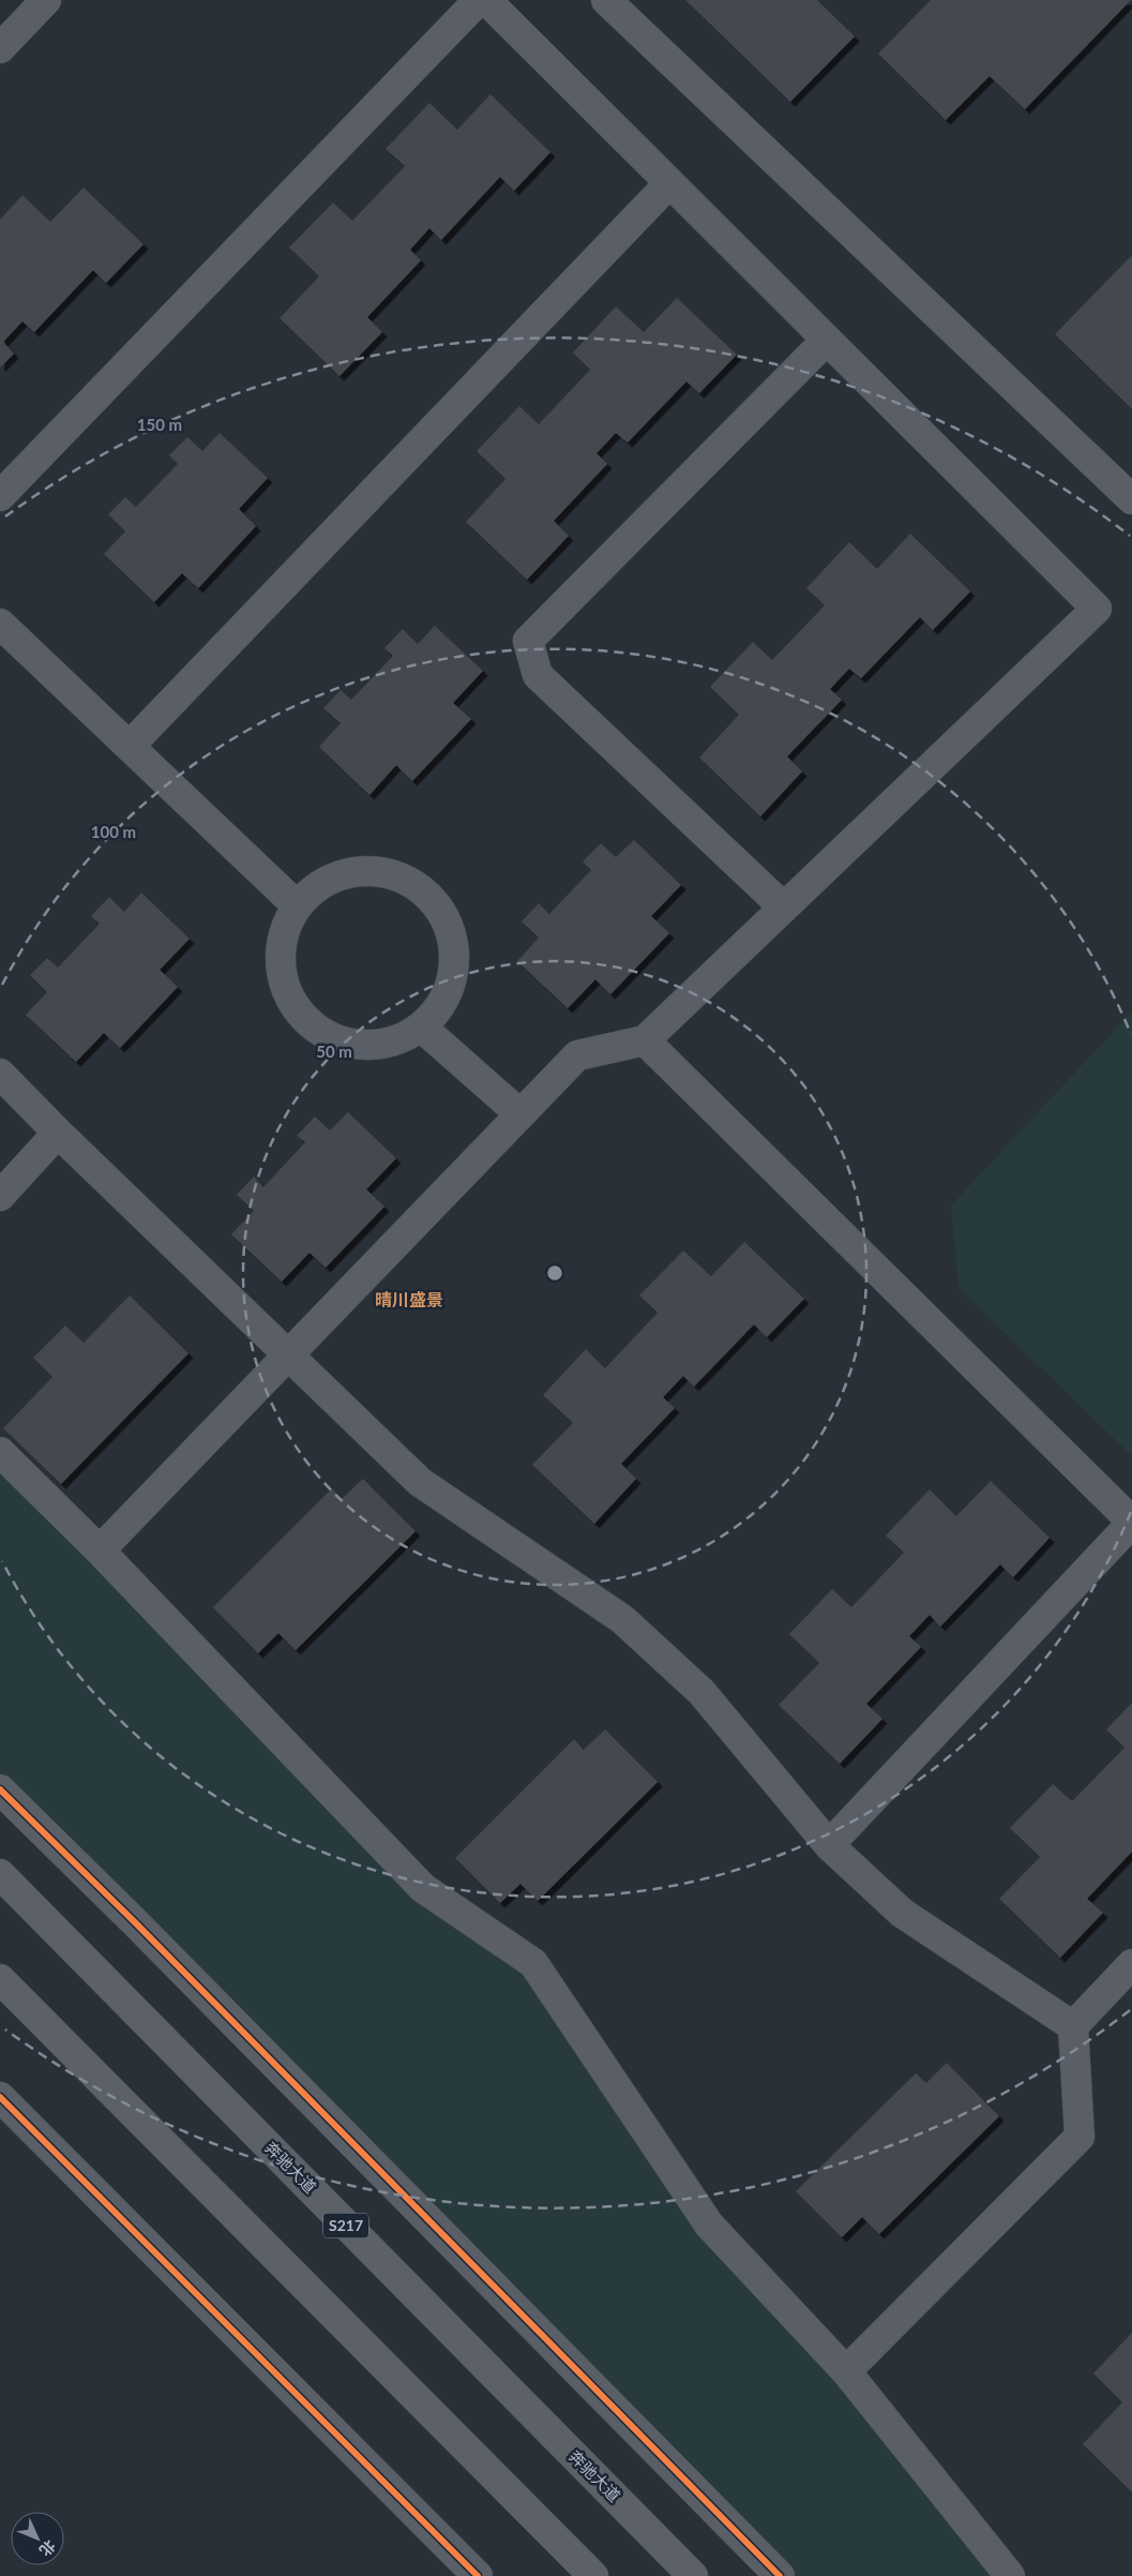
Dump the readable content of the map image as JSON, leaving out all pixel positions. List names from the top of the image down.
{
  "streets": {
    "main road": ["奔驰大道", "S217"]
  },
  "districts": ["晴川盛景"],
  "north": "bottom right",
  "rings": ["150 m", "100 m", "50 m"]
}
